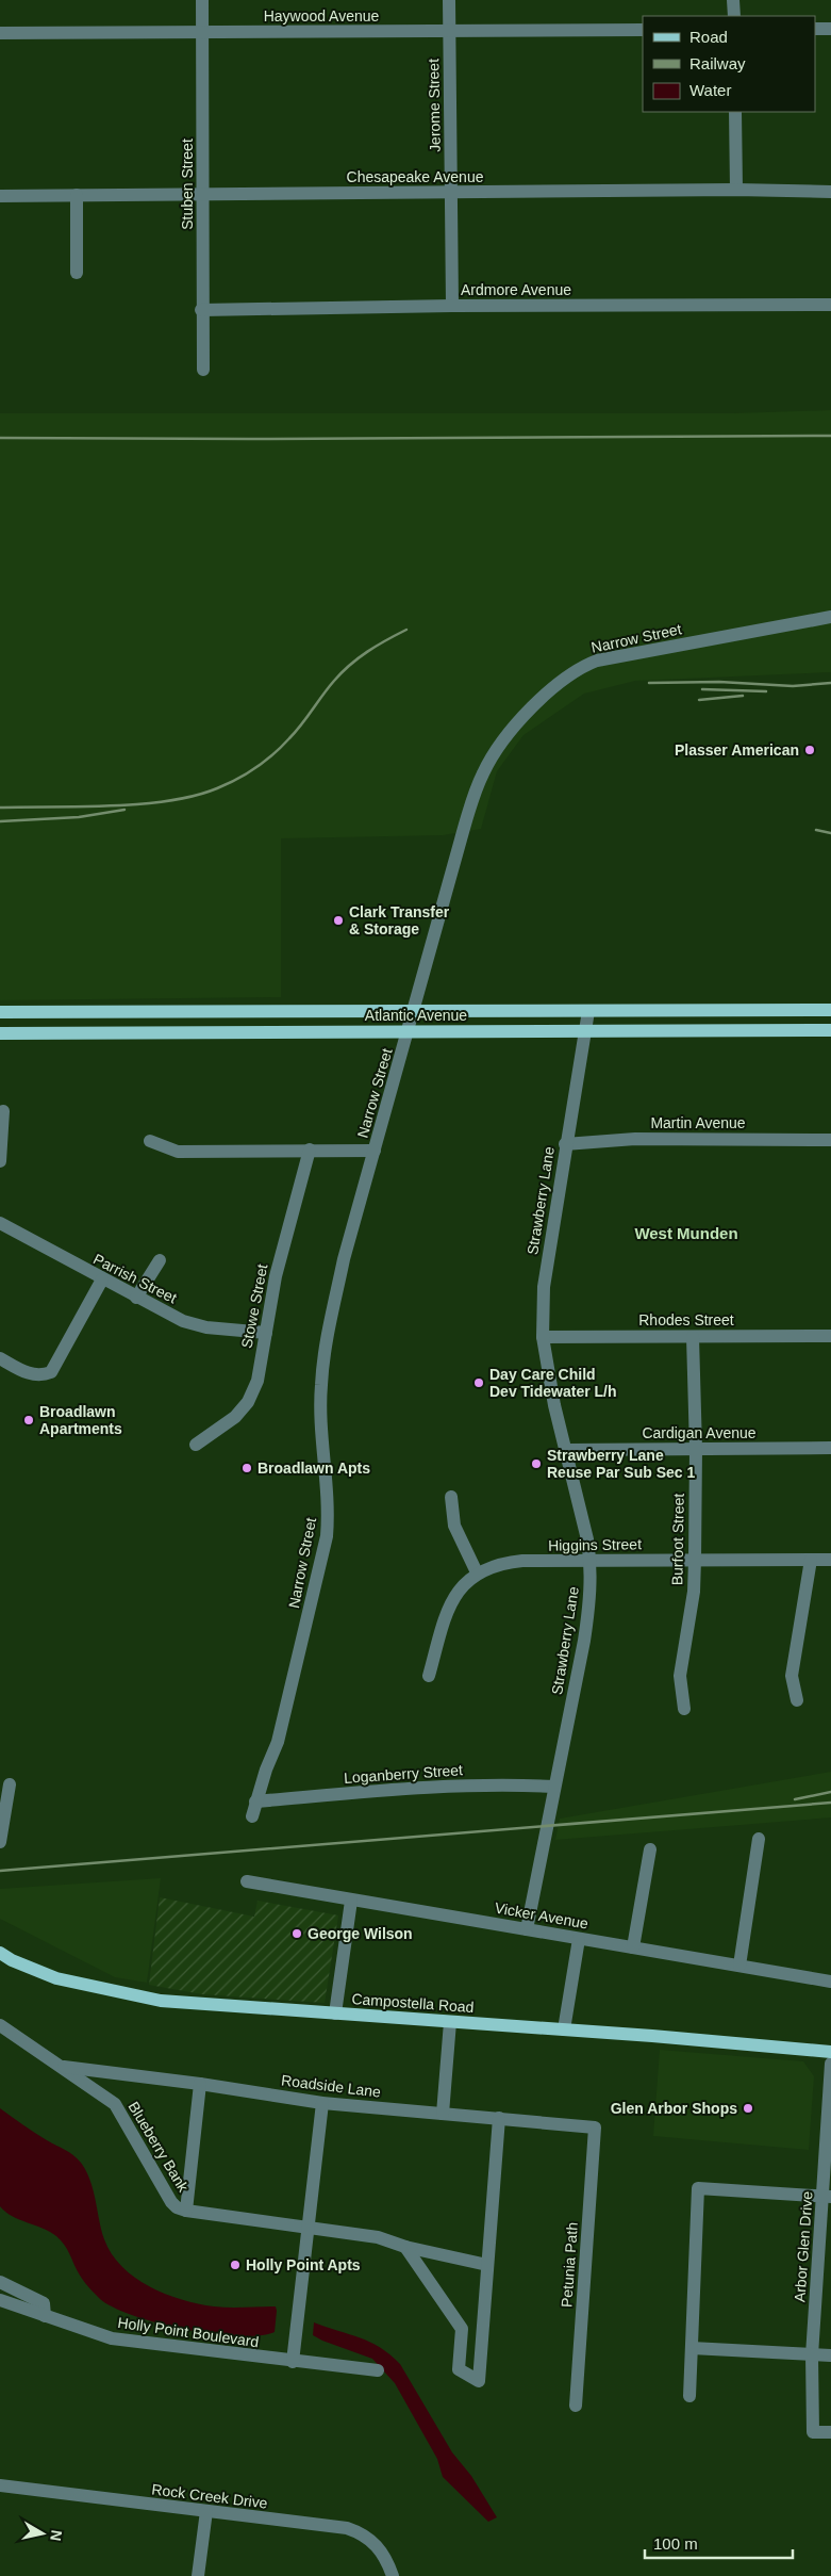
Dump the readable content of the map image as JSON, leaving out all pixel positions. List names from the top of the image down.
{
  "streets": {
    "main road": ["Atlantic Avenue", "Campostella Road"],
    "street": [
      "Haywood Avenue",
      "Jerome Street",
      "Chesapeake Avenue",
      "Stuben Street",
      "Ardmore Avenue",
      "Narrow Street",
      "Martin Avenue",
      "Strawberry Lane",
      "Parrish Street",
      "Stowe Street",
      "Rhodes Street",
      "Cardigan Avenue",
      "Burfoot Street",
      "Higgins Street",
      "Loganberry Street",
      "Vicker Avenue",
      "Roadside Lane",
      "Blueberry Bank",
      "Arbor Glen Drive",
      "Petunia Path",
      "Holly Point Boulevard",
      "Rock Creek Drive"
    ]
  },
  "crossings": [
    ["Haywood Avenue", "Jerome Street"],
    ["Haywood Avenue", "Stuben Street"],
    ["Jerome Street", "Chesapeake Avenue"],
    ["Jerome Street", "Ardmore Avenue"],
    ["Chesapeake Avenue", "Stuben Street"],
    ["Stuben Street", "Ardmore Avenue"],
    ["Narrow Street", "Atlantic Avenue"],
    ["Narrow Street", "Loganberry Street"],
    ["Atlantic Avenue", "Strawberry Lane"],
    ["Martin Avenue", "Strawberry Lane"],
    ["Strawberry Lane", "Rhodes Street"],
    ["Strawberry Lane", "Cardigan Avenue"],
    ["Strawberry Lane", "Higgins Street"],
    ["Strawberry Lane", "Loganberry Street"],
    ["Strawberry Lane", "Vicker Avenue"],
    ["Parrish Street", "Stowe Street"],
    ["Rhodes Street", "Burfoot Street"],
    ["Cardigan Avenue", "Burfoot Street"],
    ["Burfoot Street", "Higgins Street"],
    ["Roadside Lane", "Blueberry Bank"],
    ["Roadside Lane", "Petunia Path"]
  ],
  "districts": ["West Munden"],
  "places": [
    "Plasser American",
    "Clark Transfer & Storage",
    "Day Care Child Dev Tidewater L/h",
    "Broadlawn Apartments",
    "Strawberry Lane Reuse Par Sub Sec 1",
    "Broadlawn Apts",
    "George Wilson",
    "Glen Arbor Shops",
    "Holly Point Apts"
  ],
  "legend": ["Road", "Railway", "Water"],
  "scale_bar": "100 m",
  "north": "right"
}
